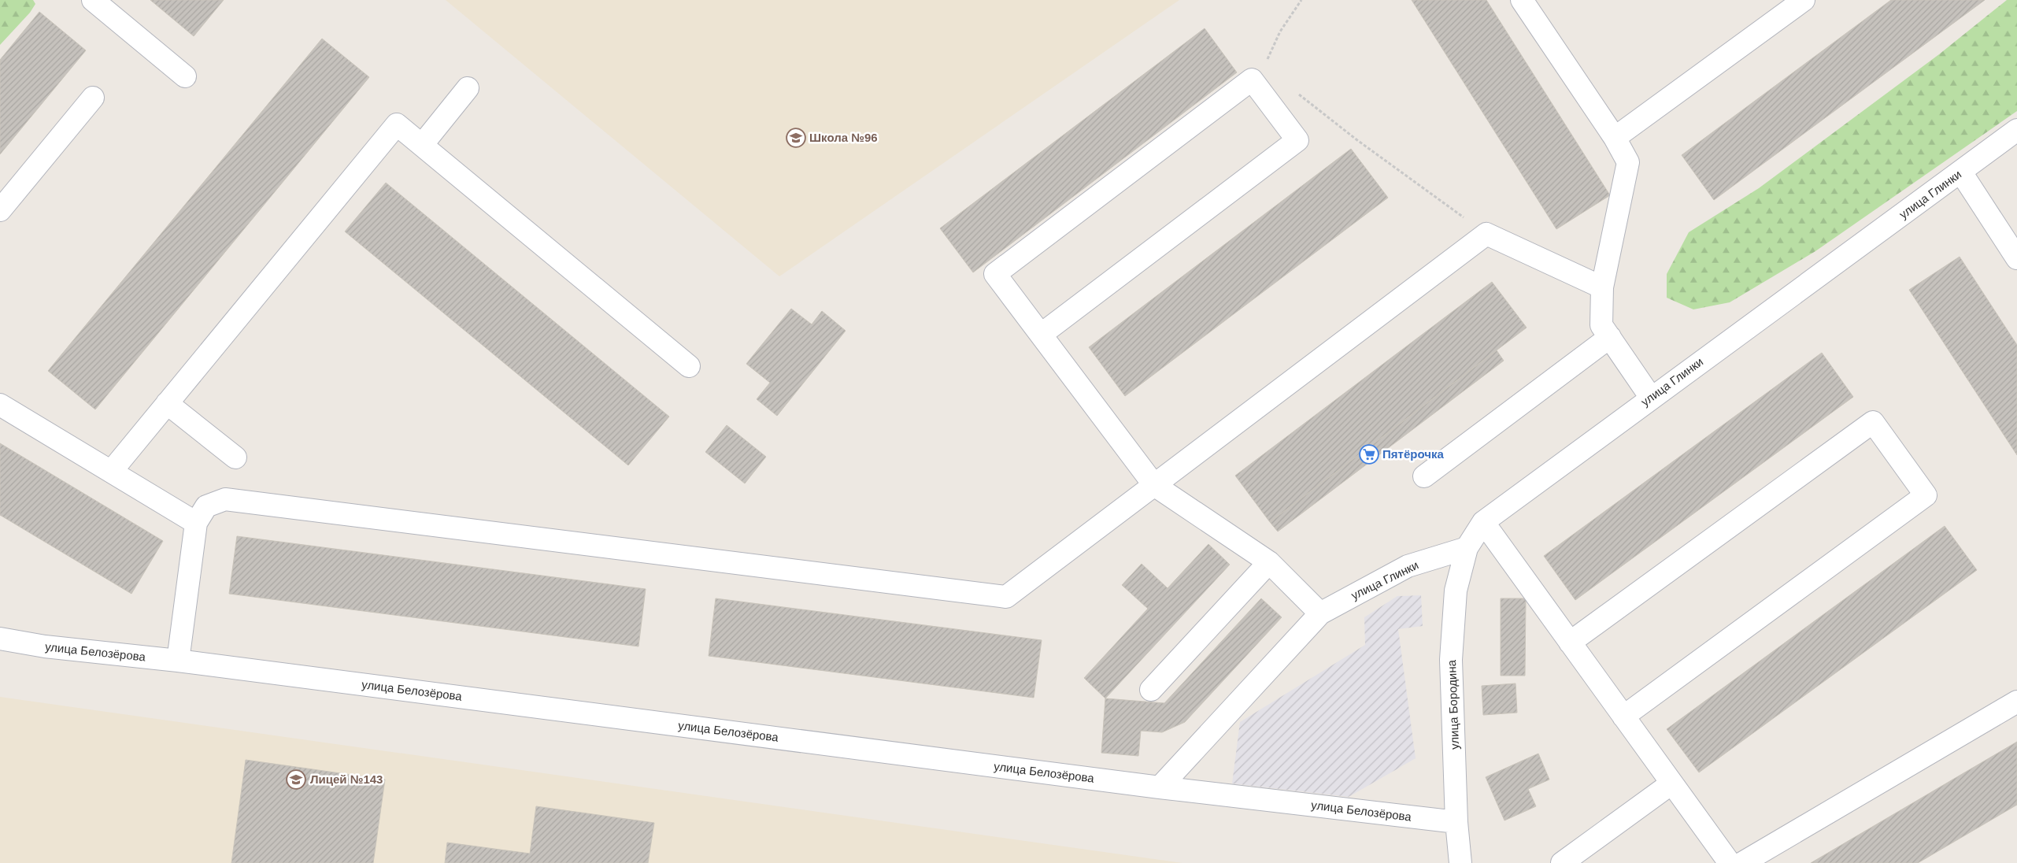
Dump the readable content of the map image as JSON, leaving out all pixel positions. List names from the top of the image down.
{
  "streets": {
    "street": ["улица Глинки", "улица Белозёрова", "улица Бородина"]
  },
  "crossings": [
    ["улица Глинки", "улица Белозёрова"],
    ["улица Глинки", "улица Бородина"],
    ["улица Белозёрова", "улица Бородина"]
  ],
  "places": {
    "school or university": ["Школа №96", "Лицей №143"],
    "supermarket": ["Пятёрочка"]
  }
}
